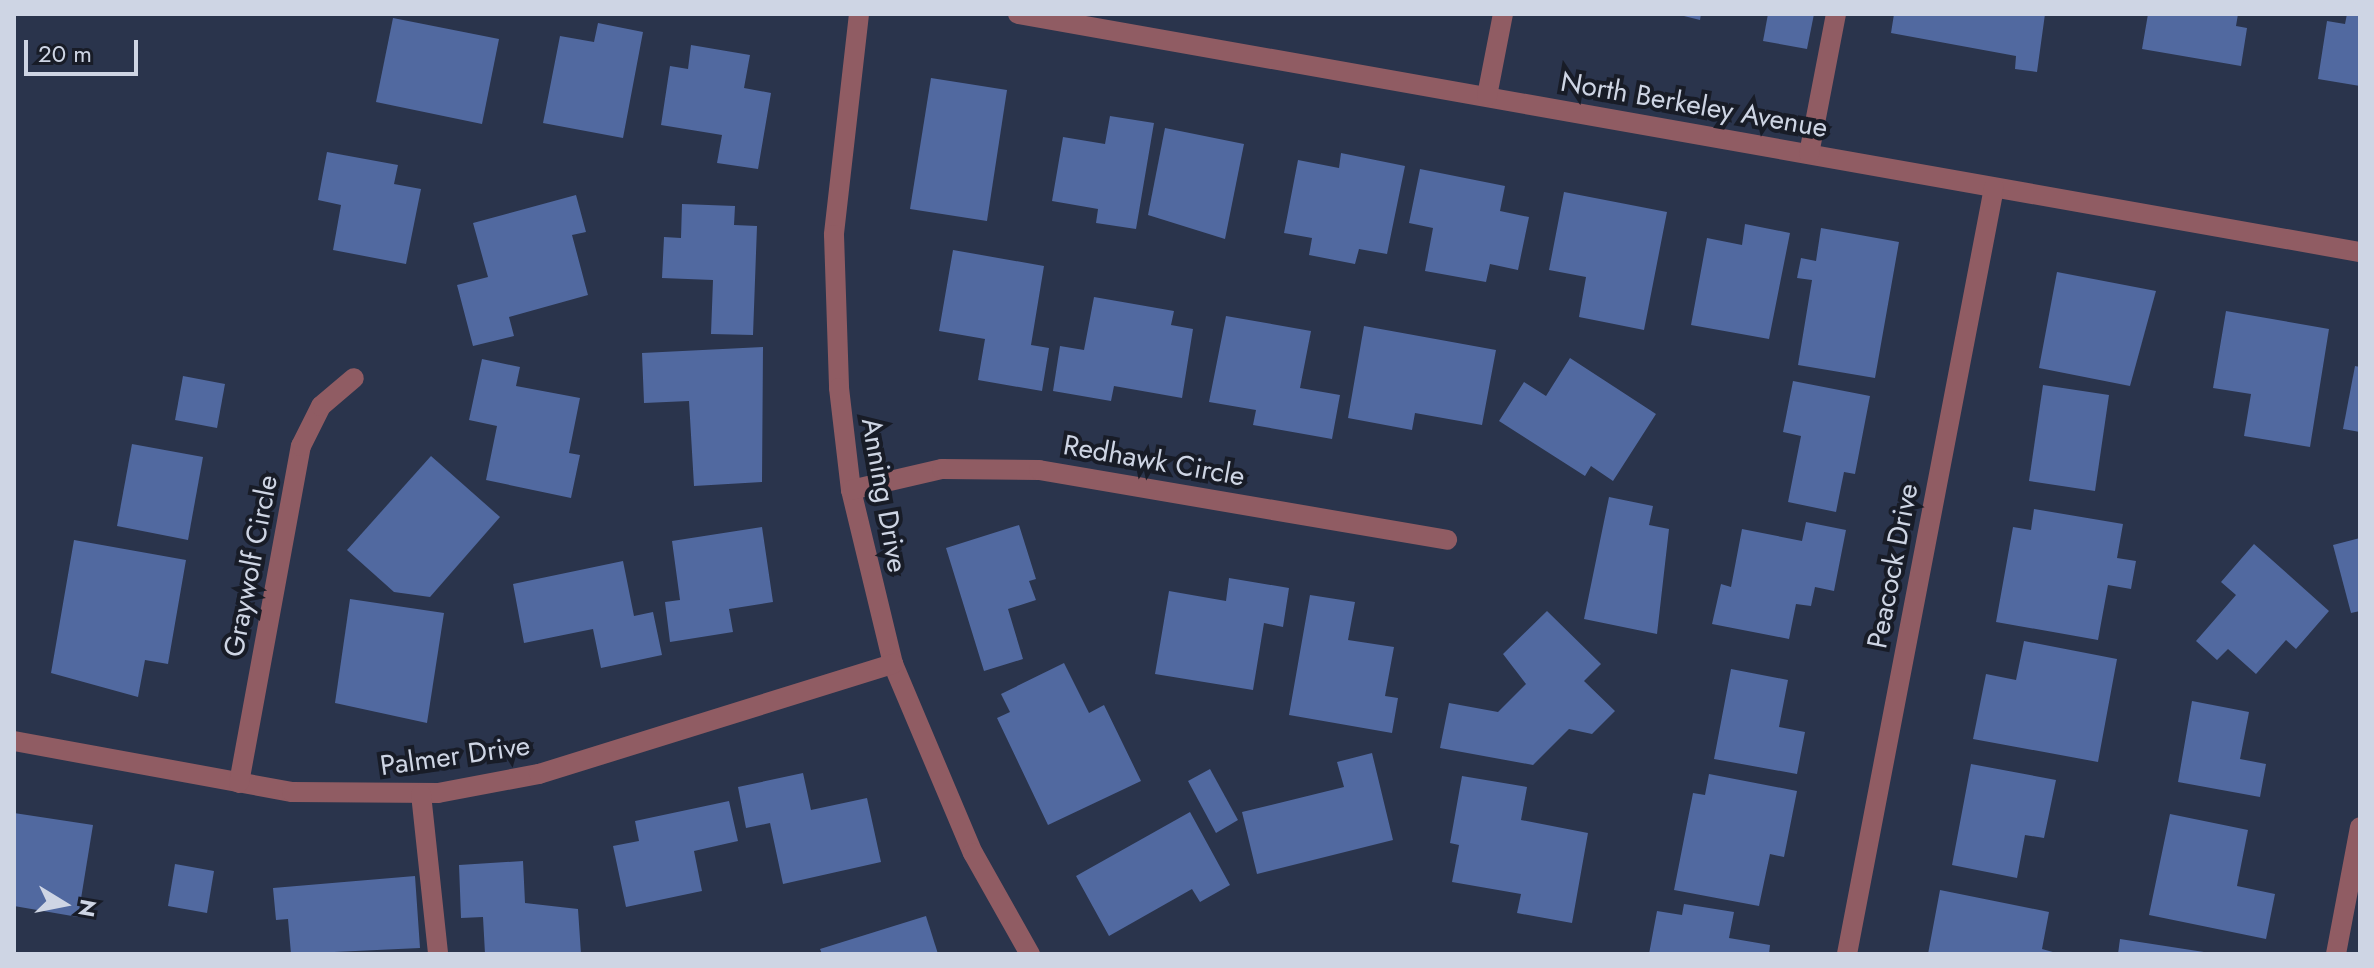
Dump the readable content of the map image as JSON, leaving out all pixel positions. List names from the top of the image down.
{
  "streets": {
    "street": [
      "North Berkeley Avenue",
      "Redhawk Circle",
      "Anning Drive",
      "Graywolf Circle",
      "Peacock Drive",
      "Palmer Drive"
    ]
  },
  "crossings": [
    ["North Berkeley Avenue", "Peacock Drive"],
    ["Redhawk Circle", "Anning Drive"],
    ["Anning Drive", "Palmer Drive"],
    ["Graywolf Circle", "Palmer Drive"]
  ],
  "scale_bar": "20 m",
  "north": "right"
}
